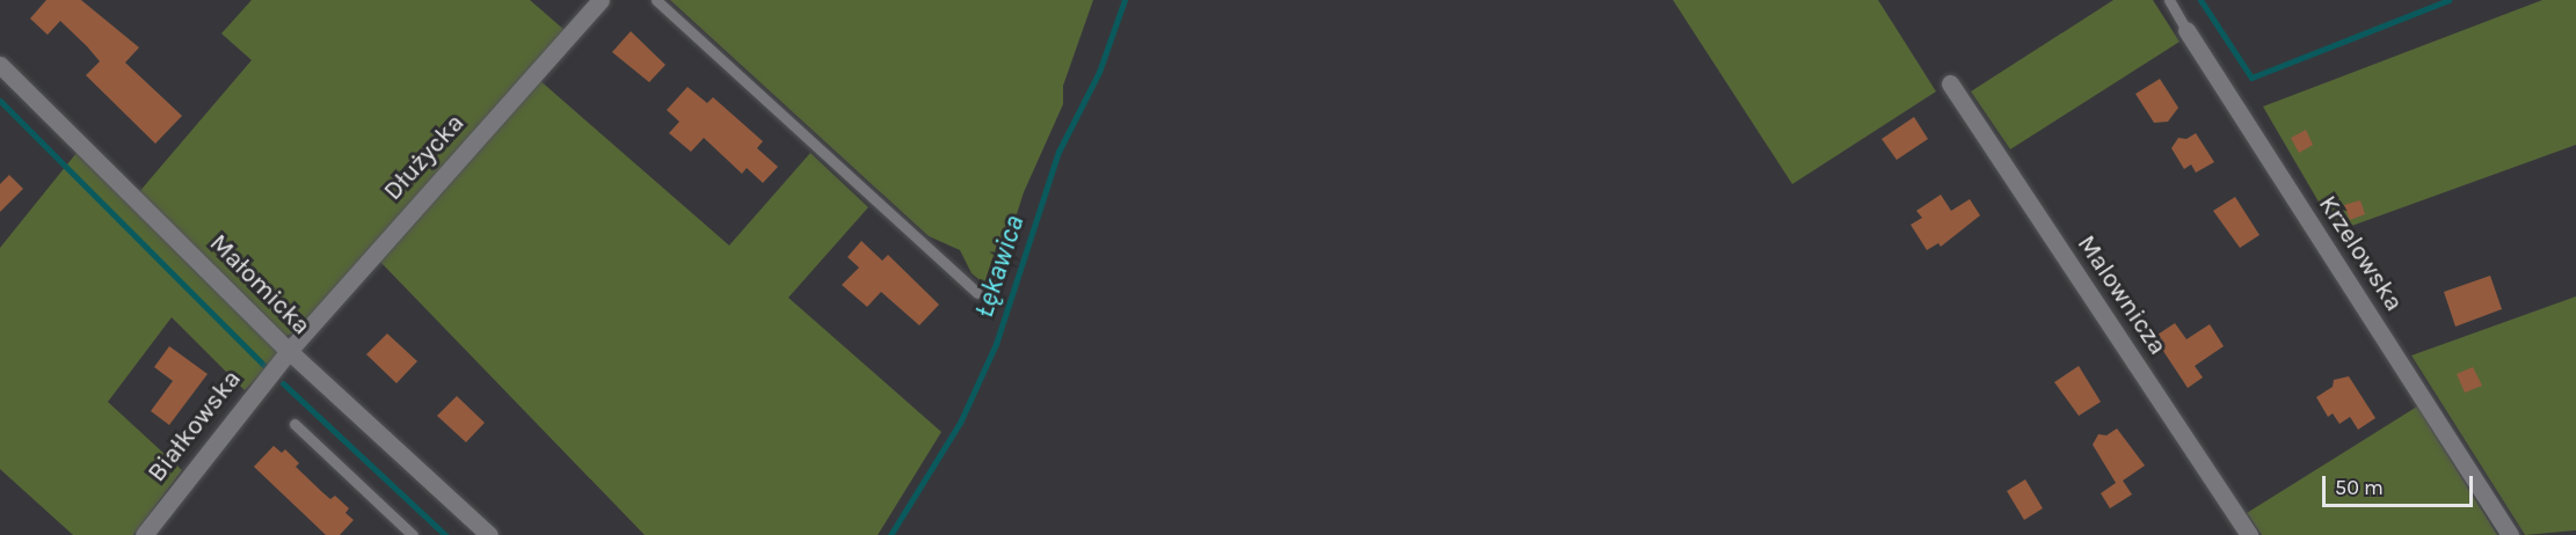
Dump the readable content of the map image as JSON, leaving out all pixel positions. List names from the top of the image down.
{
  "streets": {
    "street": [
      "Dłużycka",
      "Krzelowska",
      "Małomicka",
      "Malownicza",
      "Białkowska"
    ]
  },
  "crossings": [
    ["Dłużycka", "Małomicka"],
    ["Dłużycka", "Białkowska"],
    ["Małomicka", "Białkowska"]
  ],
  "water": ["Łękawica"],
  "scale_bar": "50 m"
}
